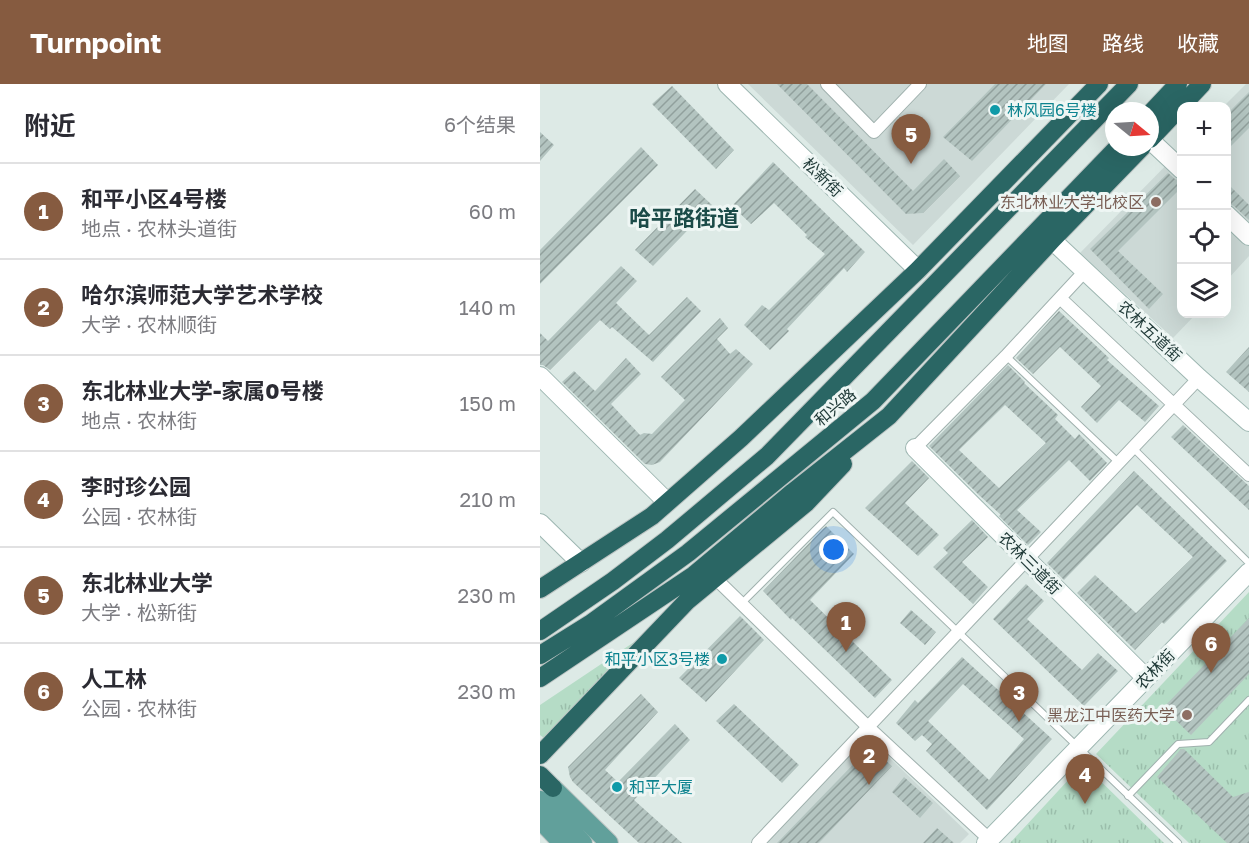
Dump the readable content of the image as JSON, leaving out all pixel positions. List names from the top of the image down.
{
  "streets": {
    "highway": ["和兴路"],
    "street": [
      "松新街",
      "农林五道街",
      "农林三道街",
      "农林街"
    ]
  },
  "crossings": [
    ["农林三道街", "农林街"]
  ],
  "districts": ["哈平路街道"],
  "places": [
    "林风园6号楼",
    "东北林业大学北校区",
    "和平小区3号楼",
    "黑龙江中医药大学",
    "和平大厦"
  ],
  "north": "right",
  "page": {
    "header": "Turnpoint",
    "nav": ["地图", "路线", "收藏"],
    "heading": ["附近", "6个结果"],
    "map_buttons": ["+", "−"],
    "pins": [
      "5",
      "1",
      "6",
      "3",
      "2",
      "4"
    ],
    "list": [
      {
        "mark": "1",
        "name": "和平小区4号楼",
        "note": "地点 · 农林头道街",
        "value": "60 m"
      },
      {
        "mark": "2",
        "name": "哈尔滨师范大学艺术学校",
        "note": "大学 · 农林顺街",
        "value": "140 m"
      },
      {
        "mark": "3",
        "name": "东北林业大学-家属0号楼",
        "note": "地点 · 农林街",
        "value": "150 m"
      },
      {
        "mark": "4",
        "name": "李时珍公园",
        "note": "公园 · 农林街",
        "value": "210 m"
      },
      {
        "mark": "5",
        "name": "东北林业大学",
        "note": "大学 · 松新街",
        "value": "230 m"
      },
      {
        "mark": "6",
        "name": "人工林",
        "note": "公园 · 农林街",
        "value": "230 m"
      }
    ]
  }
}
